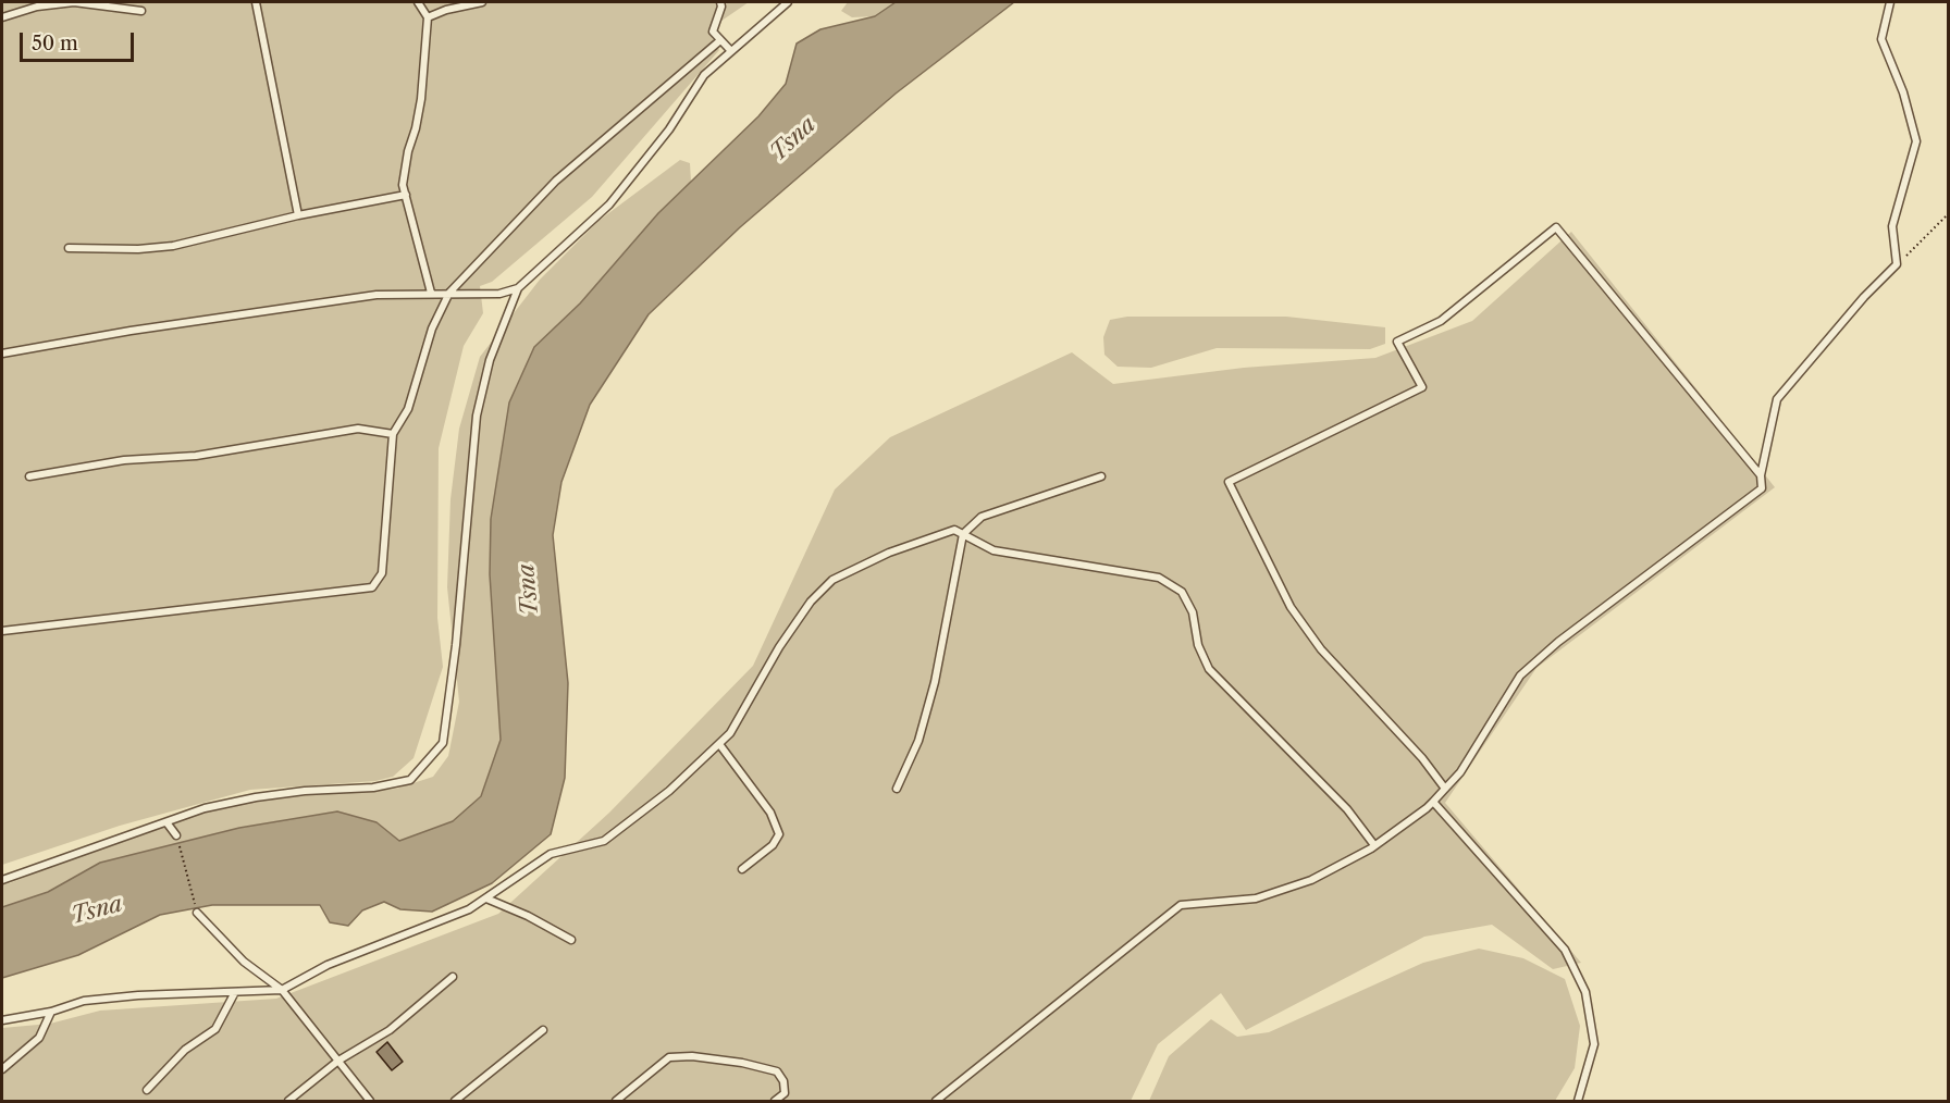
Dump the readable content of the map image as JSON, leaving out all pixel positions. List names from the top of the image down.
{
  "water": ["Tsna"],
  "scale_bar": "50 m"
}
